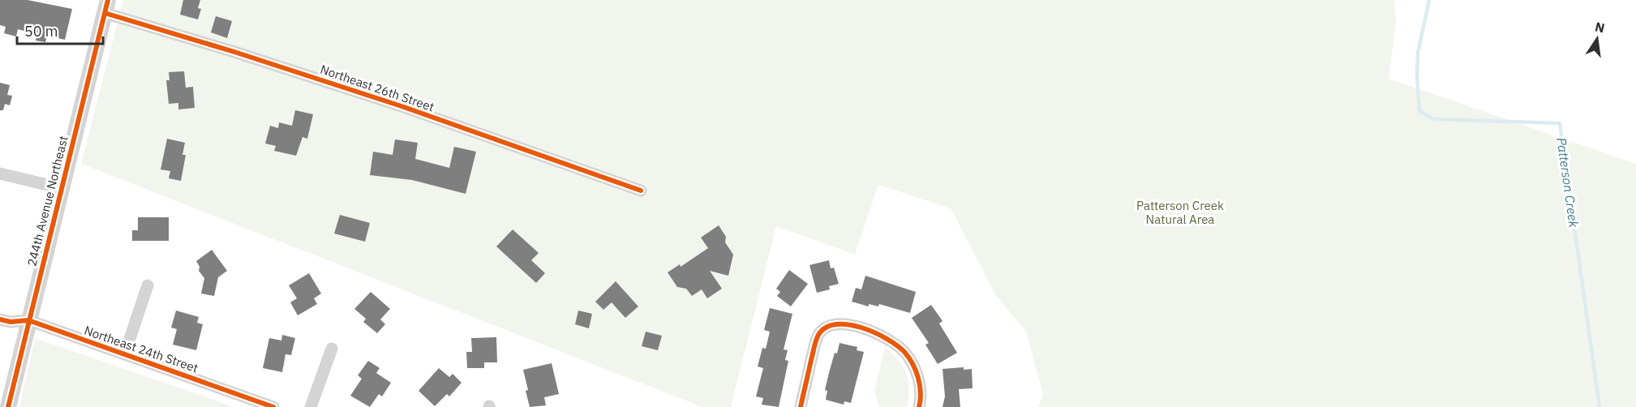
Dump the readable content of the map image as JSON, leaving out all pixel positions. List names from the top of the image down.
{
  "streets": {
    "street": ["Northeast 26th Street", "244th Avenue Northeast", "Northeast 24th Street"]
  },
  "crossings": [
    ["Northeast 26th Street", "244th Avenue Northeast"],
    ["244th Avenue Northeast", "Northeast 24th Street"]
  ],
  "water": ["Patterson Creek"],
  "parks": ["Patterson Creek Natural Area"],
  "scale_bar": "50 m",
  "north": "top"
}
